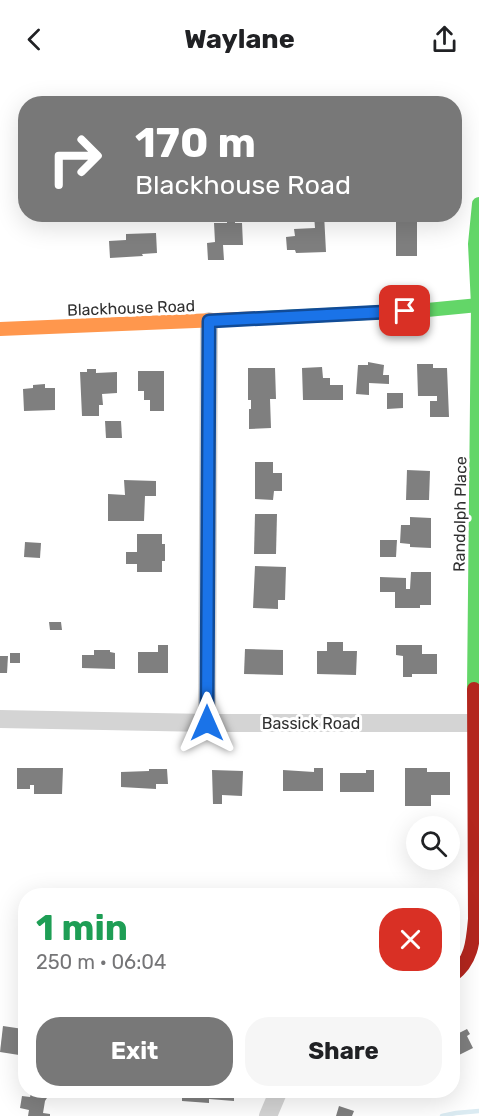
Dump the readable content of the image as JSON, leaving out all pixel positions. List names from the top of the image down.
{
  "streets": {
    "street": ["Blackhouse Road", "Randolph Place", "Bassick Road"]
  },
  "crossings": [
    ["Blackhouse Road", "Randolph Place"],
    ["Randolph Place", "Bassick Road"]
  ],
  "page": {
    "header": "Waylane",
    "turn": ["170 m", "Blackhouse Road"],
    "heading": ["1 min", "250 m · 06:04"],
    "buttons": ["Exit", "Share"]
  }
}
